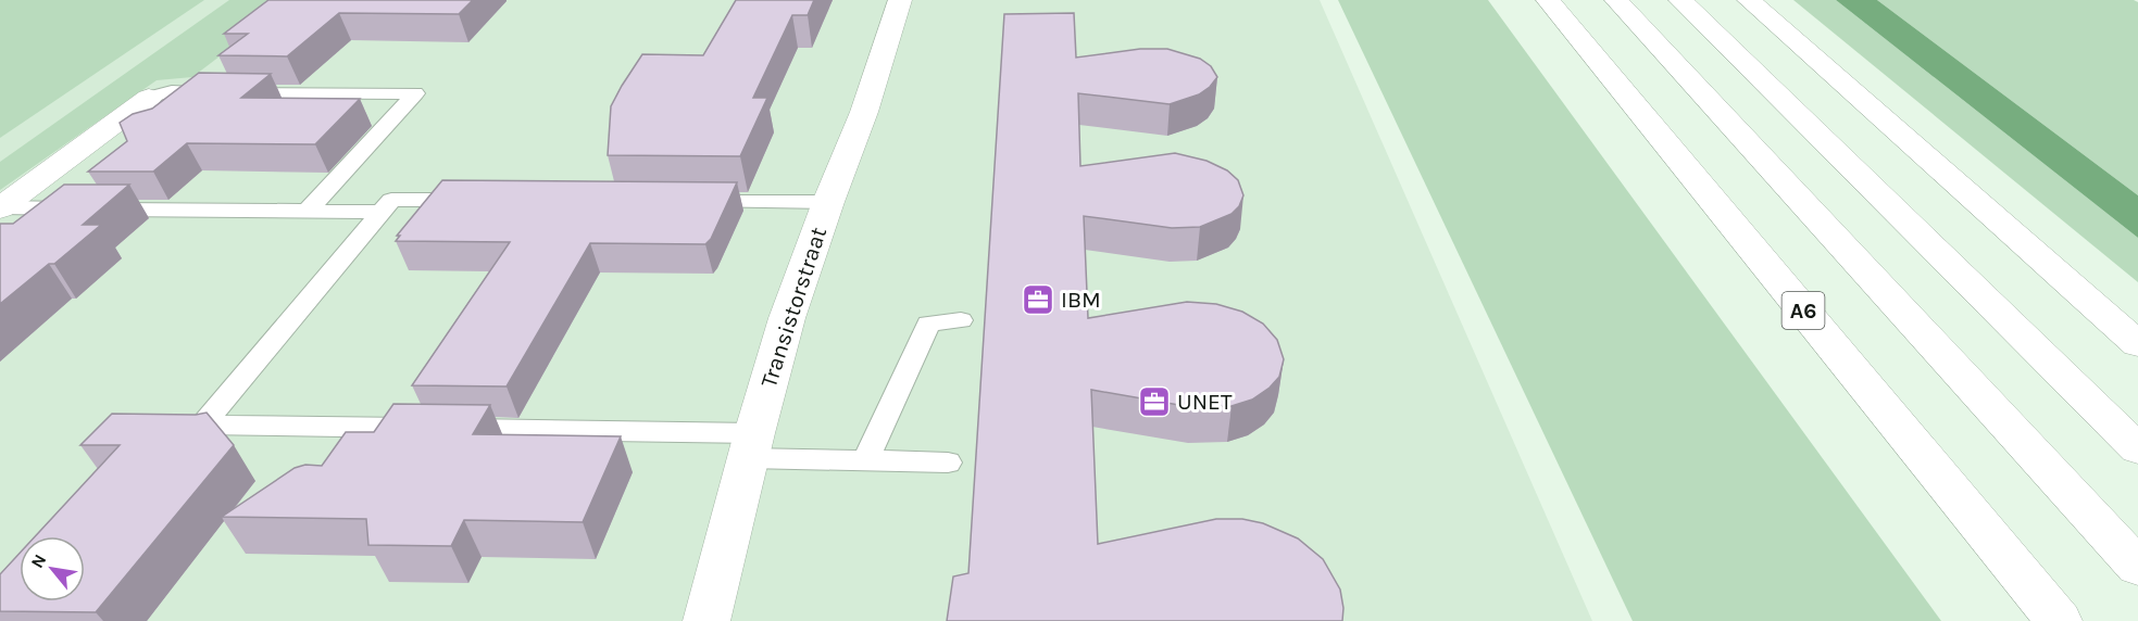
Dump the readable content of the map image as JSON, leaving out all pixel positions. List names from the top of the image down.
{
  "streets": {
    "main road": ["Transistorstraat", "A6"]
  },
  "places": {
    "office": ["IBM", "UNET"]
  },
  "north": "top left"
}
